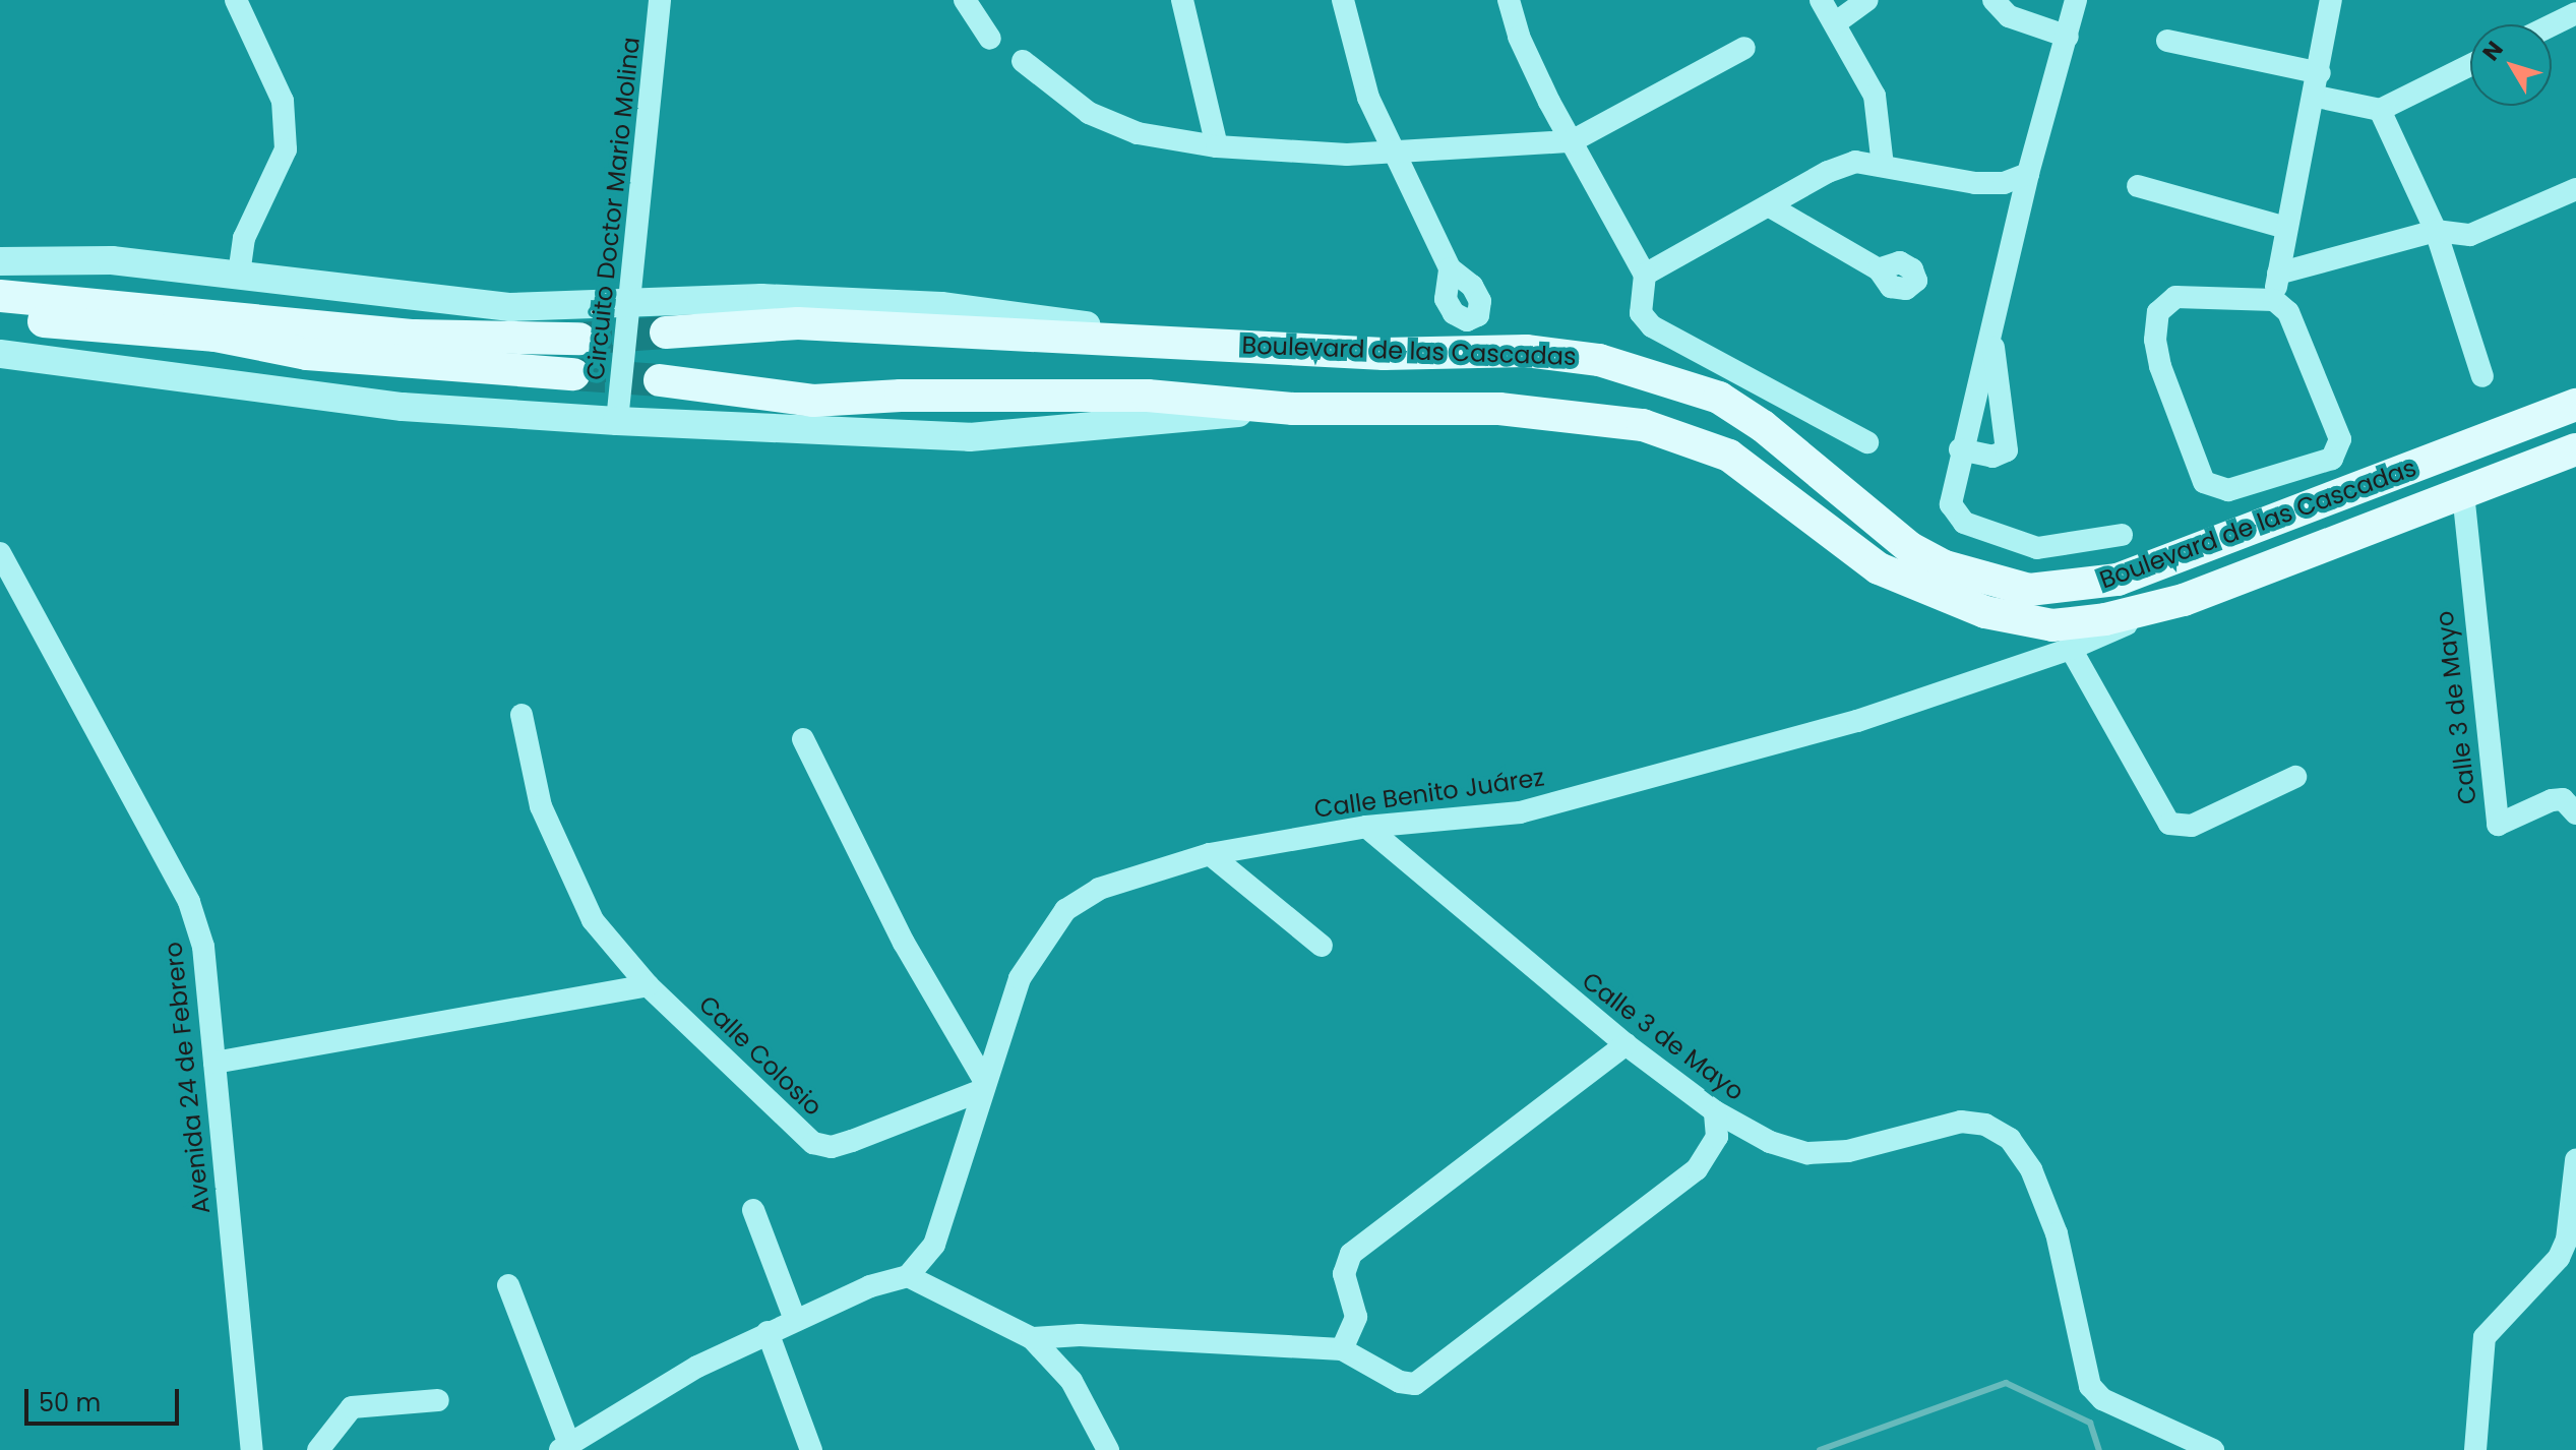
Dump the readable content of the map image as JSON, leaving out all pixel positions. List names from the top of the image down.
{
  "streets": {
    "main road": ["Boulevard de las Cascadas"],
    "street": [
      "Circuito Doctor Mario Molina",
      "Calle 3 de Mayo",
      "Calle Benito Juárez",
      "Calle Colosio",
      "Avenida 24 de Febrero"
    ]
  },
  "crossings": [
    ["Circuito Doctor Mario Molina", "Boulevard de las Cascadas"],
    ["Boulevard de las Cascadas", "Calle 3 de Mayo"],
    ["Boulevard de las Cascadas", "Calle Benito Juárez"],
    ["Calle 3 de Mayo", "Calle Benito Juárez"],
    ["Calle Benito Juárez", "Calle Colosio"]
  ],
  "scale_bar": "50 m",
  "north": "top left"
}
